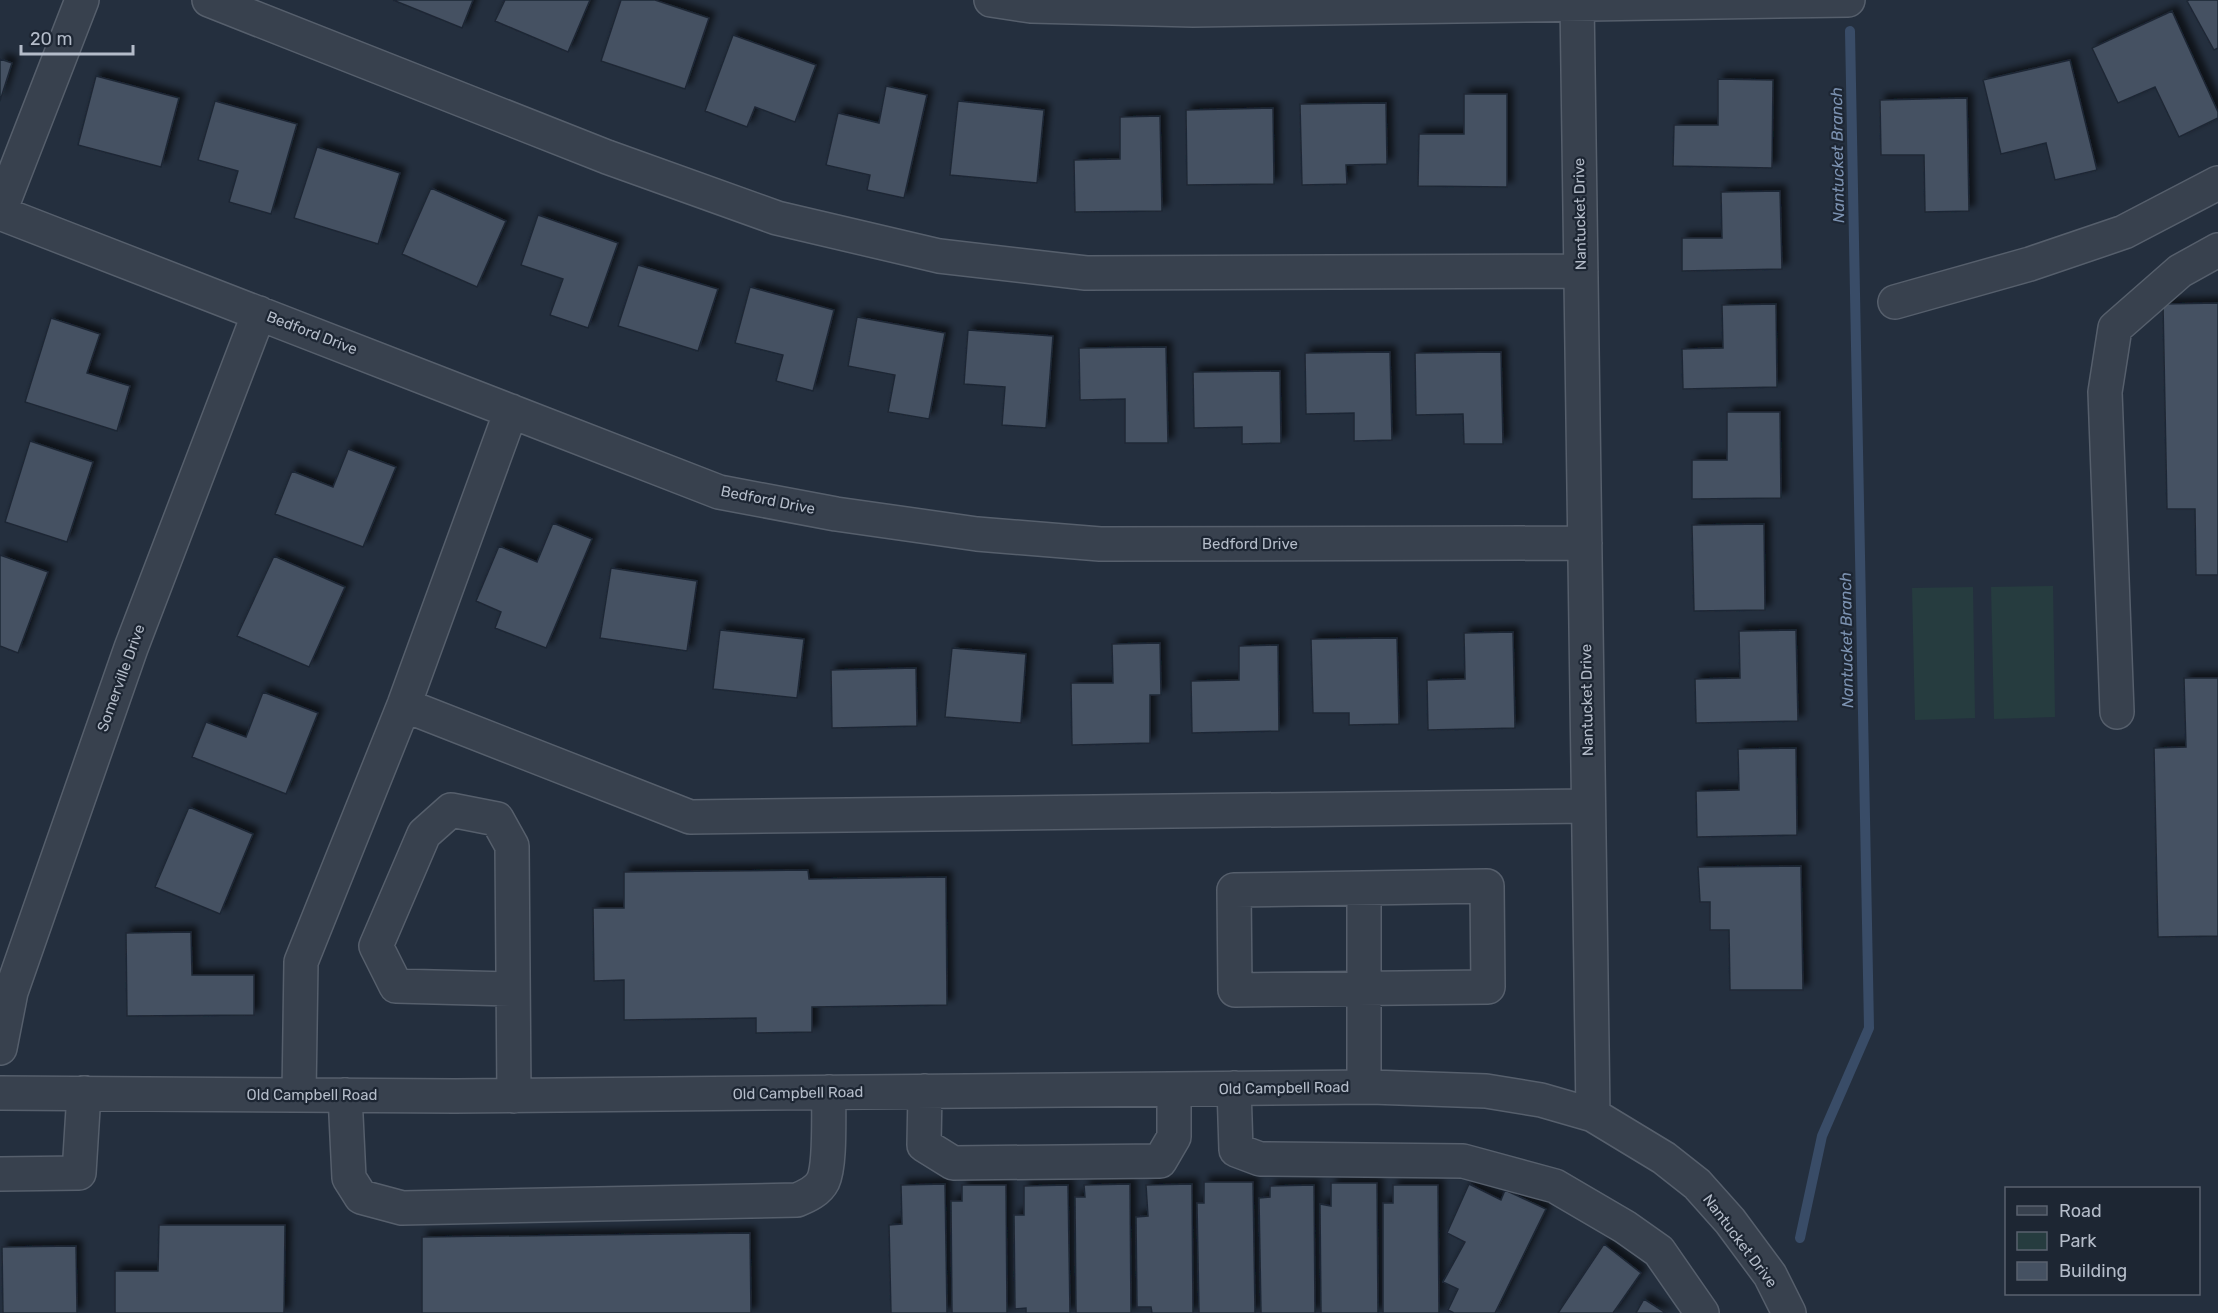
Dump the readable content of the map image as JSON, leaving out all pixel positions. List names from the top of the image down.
{
  "streets": {
    "street": [
      "Nantucket Drive",
      "Bedford Drive",
      "Somerville Drive",
      "Old Campbell Road"
    ]
  },
  "crossings": [
    ["Nantucket Drive", "Bedford Drive"],
    ["Nantucket Drive", "Old Campbell Road"],
    ["Bedford Drive", "Somerville Drive"]
  ],
  "water": ["Nantucket Branch"],
  "legend": ["Road", "Park", "Building"],
  "scale_bar": "20 m"
}
